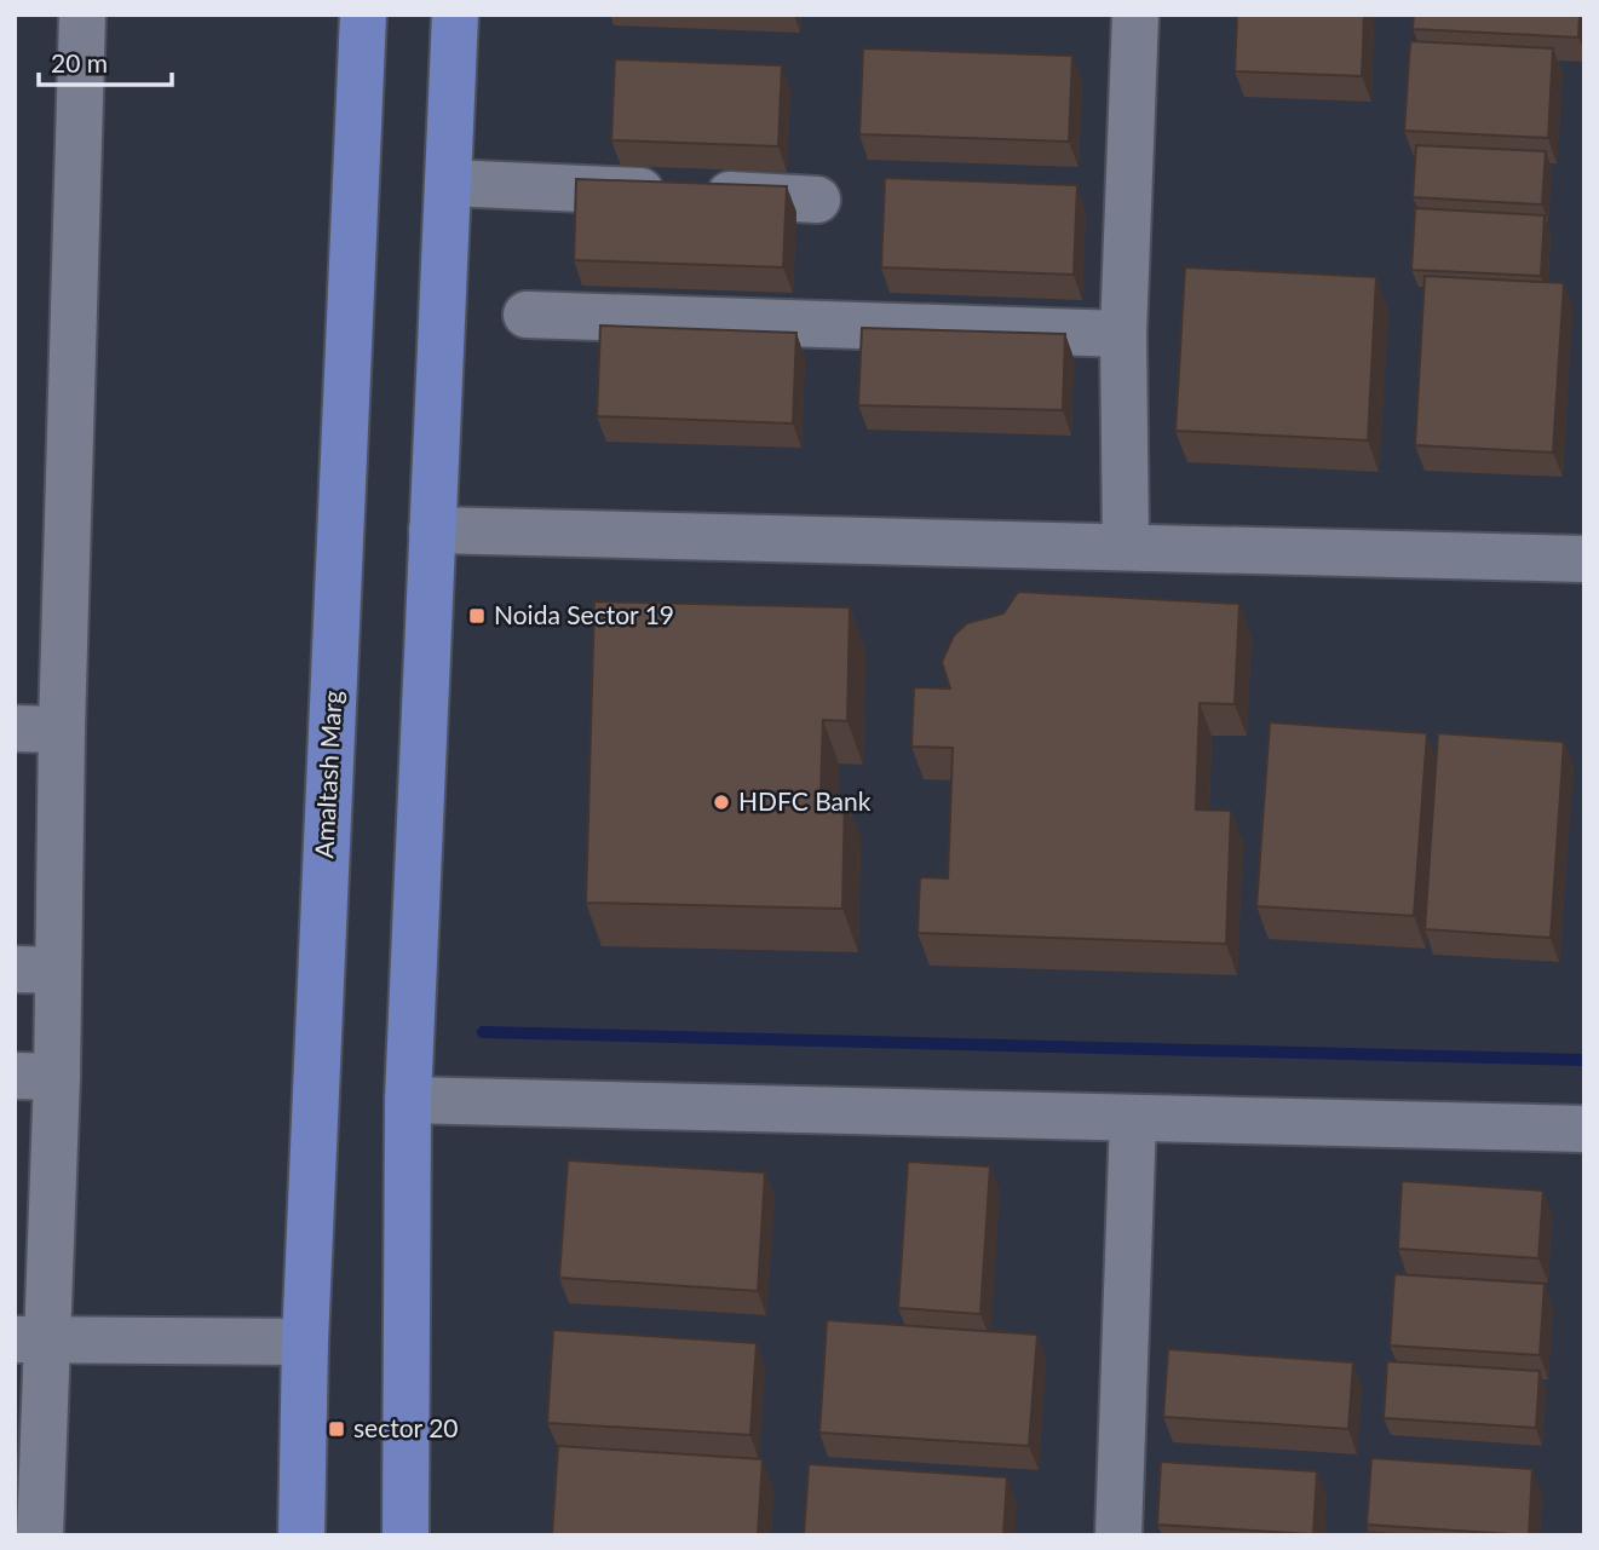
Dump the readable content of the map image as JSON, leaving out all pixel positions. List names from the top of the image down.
{
  "streets": {
    "main road": ["Amaltash Marg"]
  },
  "places": {
    "transit": ["Noida Sector 19", "sector 20"],
    "other": ["HDFC Bank"]
  },
  "scale_bar": "20 m"
}
